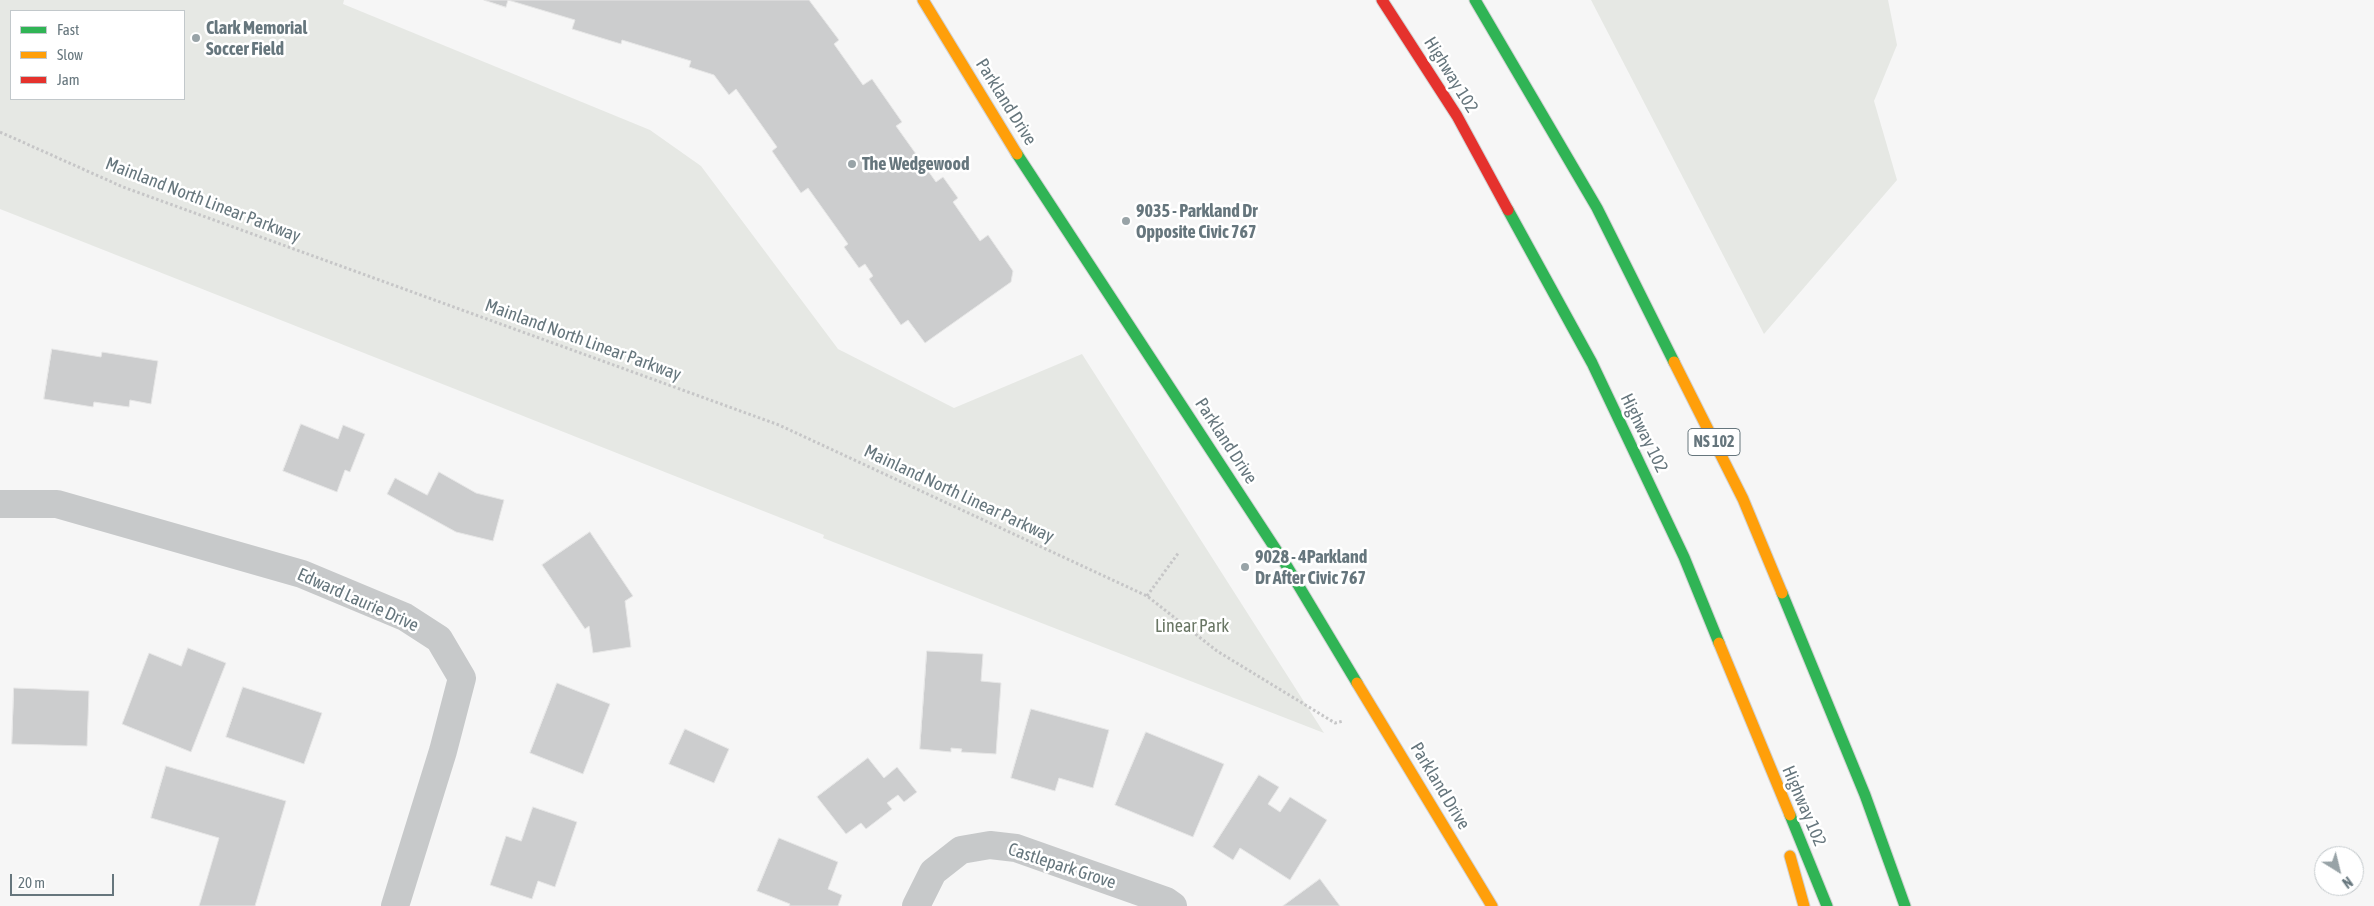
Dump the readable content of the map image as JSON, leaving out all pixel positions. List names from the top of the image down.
{
  "streets": {
    "main road": ["Highway 102", "Parkland Drive", "NS 102"],
    "street": ["Edward Laurie Drive", "Castlepark Grove"],
    "path": ["Mainland North Linear Parkway"]
  },
  "crossings": [
    ["Parkland Drive", "Mainland North Linear Parkway"]
  ],
  "parks": ["Linear Park"],
  "places": [
    "Clark Memorial Soccer Field",
    "The Wedgewood",
    "9035 - Parkland Dr Opposite Civic 767",
    "9028 - 4Parkland Dr After Civic 767"
  ],
  "legend": ["Fast", "Slow", "Jam"],
  "scale_bar": "20 m",
  "north": "bottom right"
}
